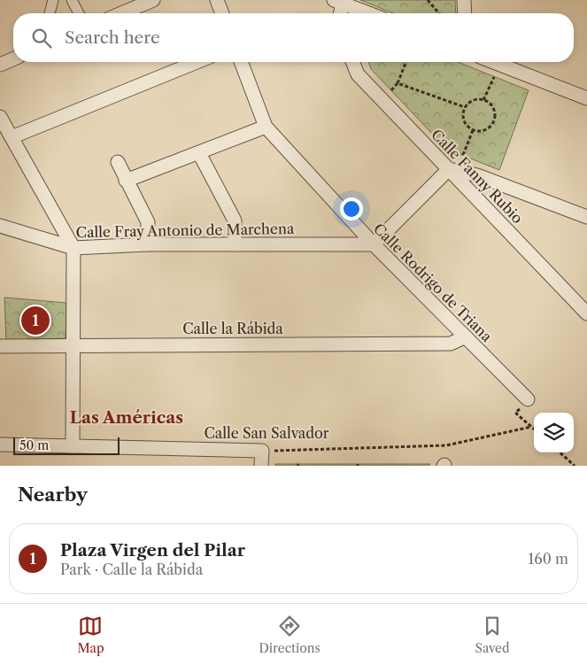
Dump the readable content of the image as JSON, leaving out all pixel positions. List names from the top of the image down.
{
  "streets": {
    "street": [
      "Calle Fanny Rubio",
      "Calle Fray Antonio de Marchena",
      "Calle Rodrigo de Triana",
      "Calle la Rábida",
      "Calle San Salvador"
    ]
  },
  "crossings": [
    ["Calle Fray Antonio de Marchena", "Calle Rodrigo de Triana"],
    ["Calle Rodrigo de Triana", "Calle la Rábida"]
  ],
  "districts": ["Las Américas"],
  "scale_bar": "50 m",
  "page": {
    "search": "Search here",
    "pins": "1",
    "scale": "50 m",
    "heading": "Nearby",
    "list": [
      {
        "mark": "1",
        "name": "Plaza Virgen del Pilar",
        "note": "Park · Calle la Rábida",
        "value": "160 m"
      }
    ],
    "nav": ["Map", "Directions", "Saved"]
  }
}
